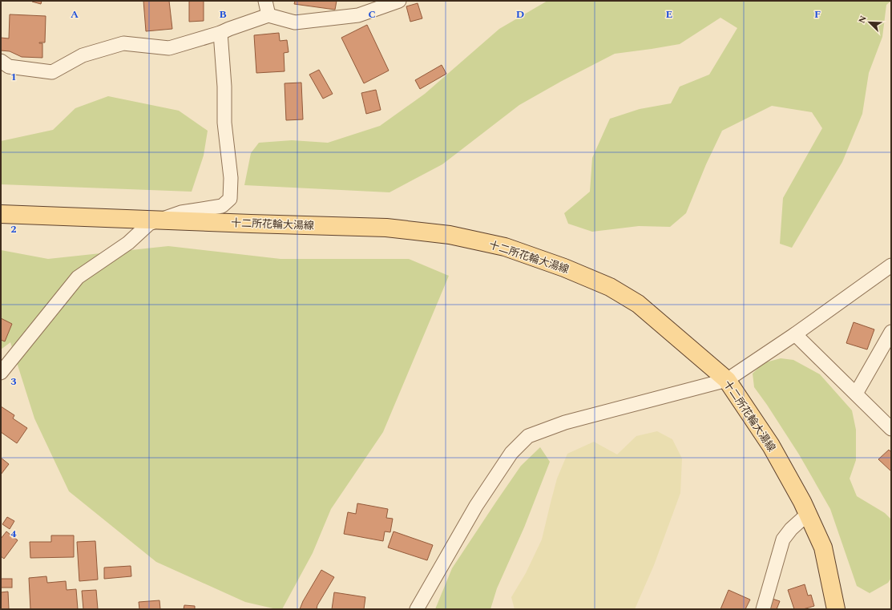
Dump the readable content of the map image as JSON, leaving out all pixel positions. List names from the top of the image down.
{
  "streets": {
    "main road": ["十二所花輪大湯線"]
  },
  "north": "top left",
  "grid": {
    "columns": [
      "A",
      "B",
      "C",
      "D",
      "E",
      "F"
    ],
    "rows": [
      "1",
      "2",
      "3",
      "4"
    ]
  }
}
